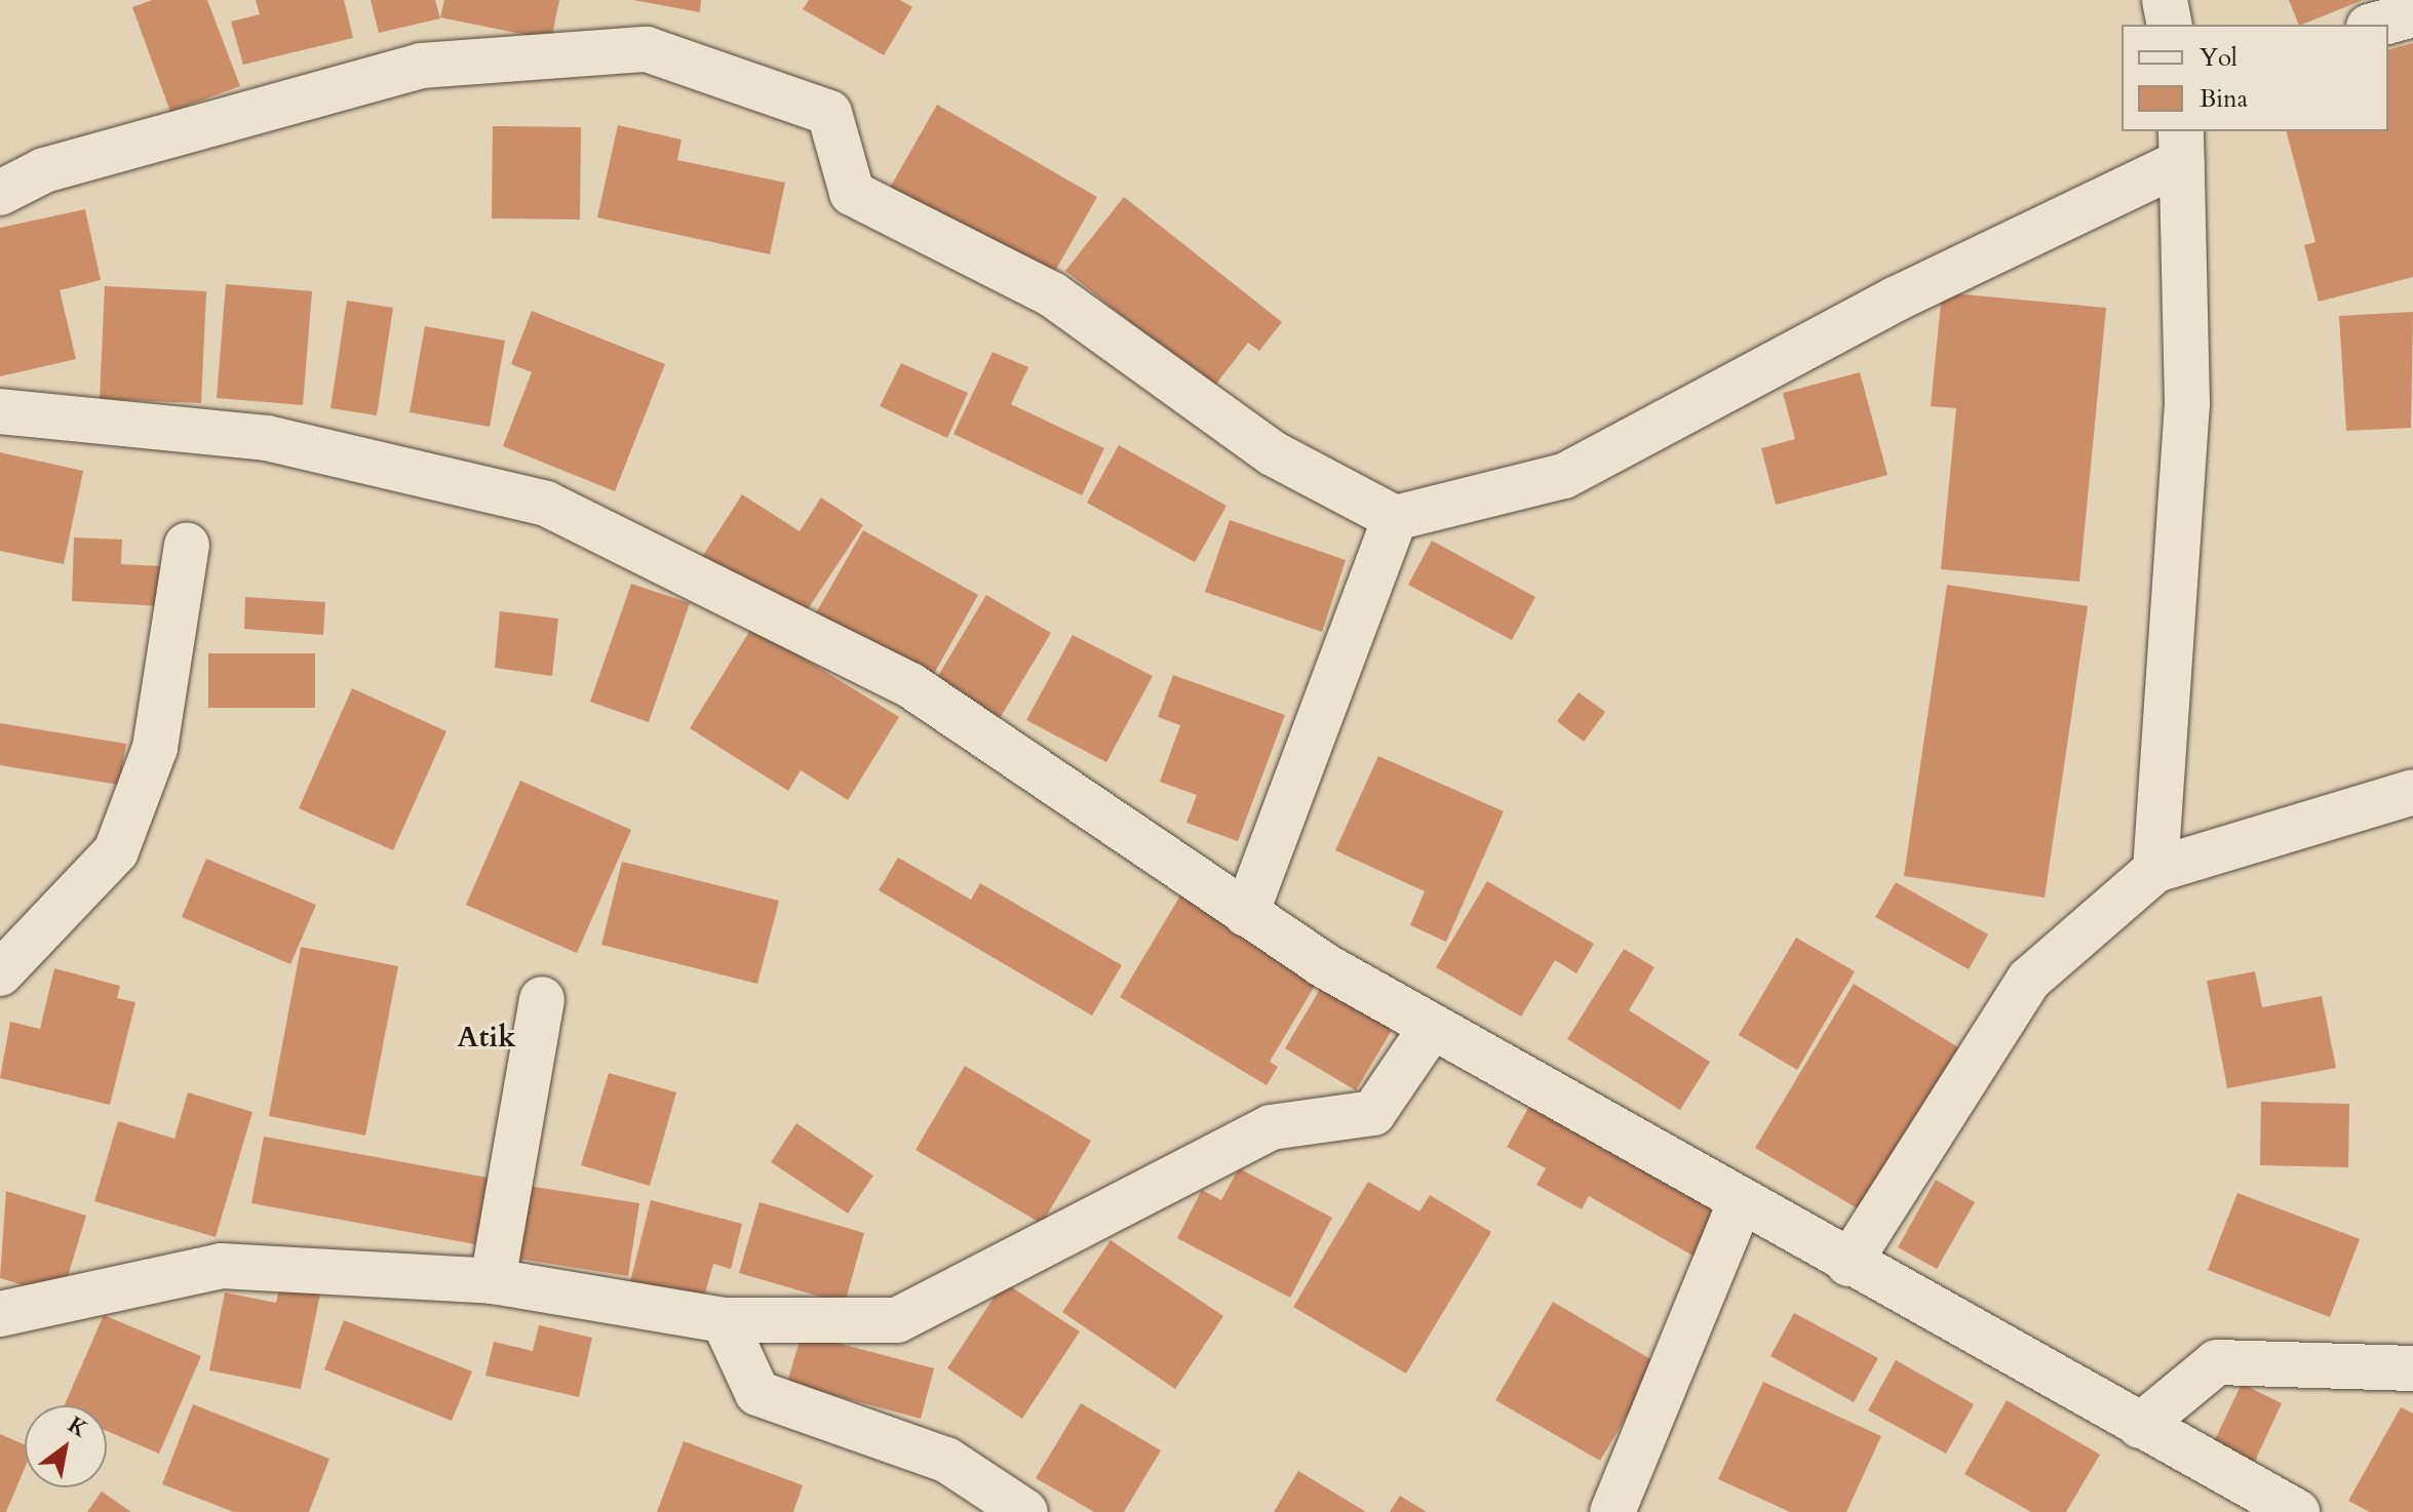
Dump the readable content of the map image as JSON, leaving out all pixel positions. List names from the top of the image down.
{
  "districts": ["Atik"],
  "legend": ["Yol", "Bina"],
  "north": "top right"
}
